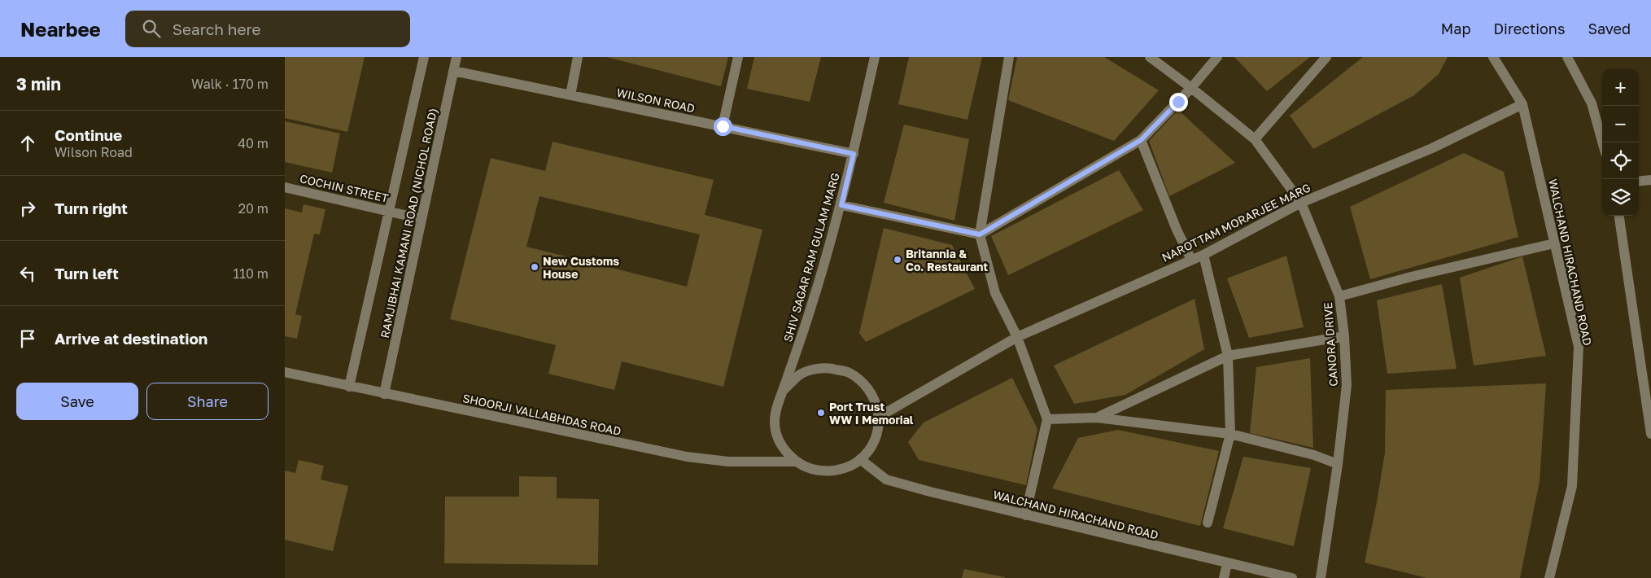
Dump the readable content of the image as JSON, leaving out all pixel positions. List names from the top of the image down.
{
  "streets": {
    "street": [
      "WILSON ROAD",
      "COCHIN STREET",
      "NAROTTAM MORARJEE MARG",
      "RAMJIBHAI KAMANI ROAD (NICHOL ROAD)",
      "SHIV SAGAR RAM GULAM MARG",
      "WALCHAND HIRACHAND ROAD",
      "CANORA DRIVE",
      "SHOORJI VALLABHDAS ROAD"
    ]
  },
  "crossings": [
    ["WILSON ROAD", "RAMJIBHAI KAMANI ROAD (NICHOL ROAD)"],
    ["WILSON ROAD", "SHIV SAGAR RAM GULAM MARG"],
    ["COCHIN STREET", "RAMJIBHAI KAMANI ROAD (NICHOL ROAD)"],
    ["NAROTTAM MORARJEE MARG", "SHIV SAGAR RAM GULAM MARG"],
    ["NAROTTAM MORARJEE MARG", "WALCHAND HIRACHAND ROAD"],
    ["NAROTTAM MORARJEE MARG", "CANORA DRIVE"],
    ["NAROTTAM MORARJEE MARG", "SHOORJI VALLABHDAS ROAD"],
    ["RAMJIBHAI KAMANI ROAD (NICHOL ROAD)", "SHOORJI VALLABHDAS ROAD"],
    ["SHIV SAGAR RAM GULAM MARG", "WALCHAND HIRACHAND ROAD"],
    ["SHIV SAGAR RAM GULAM MARG", "SHOORJI VALLABHDAS ROAD"],
    ["WALCHAND HIRACHAND ROAD", "SHOORJI VALLABHDAS ROAD"]
  ],
  "places": ["Britannia & Co. Restaurant", "New Customs House", "Port Trust WW I Memorial"],
  "page": {
    "header": "Nearbee",
    "search": "Search here",
    "nav": ["Map", "Directions", "Saved"],
    "heading": ["3 min", "Walk · 170 m"],
    "map_buttons": ["+", "−"],
    "list": [
      ["Continue", "Wilson Road", "40 m"],
      ["Turn right", "20 m"],
      ["Turn left", "110 m"],
      "Arrive at destination"
    ],
    "buttons": ["Save", "Share"]
  }
}
